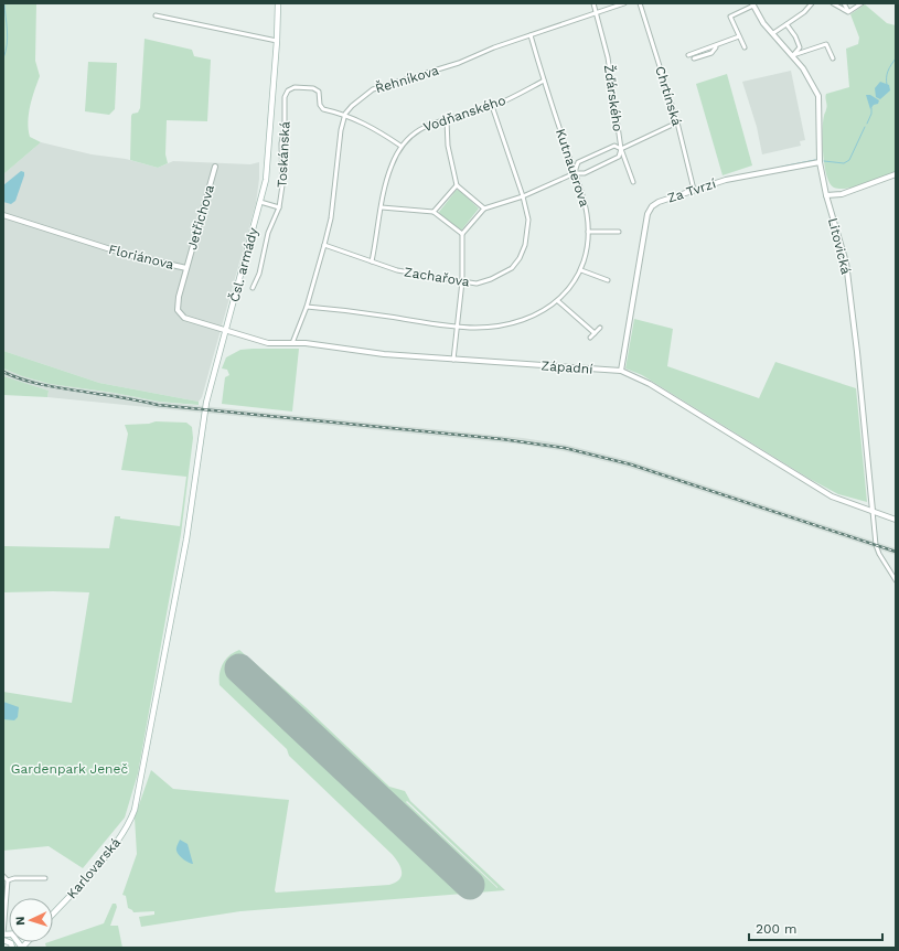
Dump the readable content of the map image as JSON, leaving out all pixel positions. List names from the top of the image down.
{
  "streets": {
    "main road": ["Čsl. armády", "Karlovarská"],
    "street": [
      "Řehníkova",
      "Chrtínská",
      "Žďárského",
      "Vodňanského",
      "Toskánská",
      "Kutnauerova",
      "Za Tvrzí",
      "Jetřichova",
      "Litovická",
      "Floriánova",
      "Zachařova",
      "Západní"
    ]
  },
  "crossings": [
    ["Řehníkova", "Žďárského"],
    ["Řehníkova", "Toskánská"],
    ["Řehníkova", "Kutnauerova"],
    ["Chrtínská", "Za Tvrzí"],
    ["Vodňanského", "Kutnauerova"],
    ["Vodňanského", "Zachařova"],
    ["Za Tvrzí", "Litovická"],
    ["Za Tvrzí", "Západní"],
    ["Jetřichova", "Floriánova"],
    ["Litovická", "Západní"],
    ["Floriánova", "Čsl. armády"],
    ["Floriánova", "Západní"],
    ["Čsl. armády", "Západní"],
    ["Čsl. armády", "Karlovarská"]
  ],
  "parks": ["Gardenpark Jeneč"],
  "scale_bar": "200 m",
  "north": "left"
}
